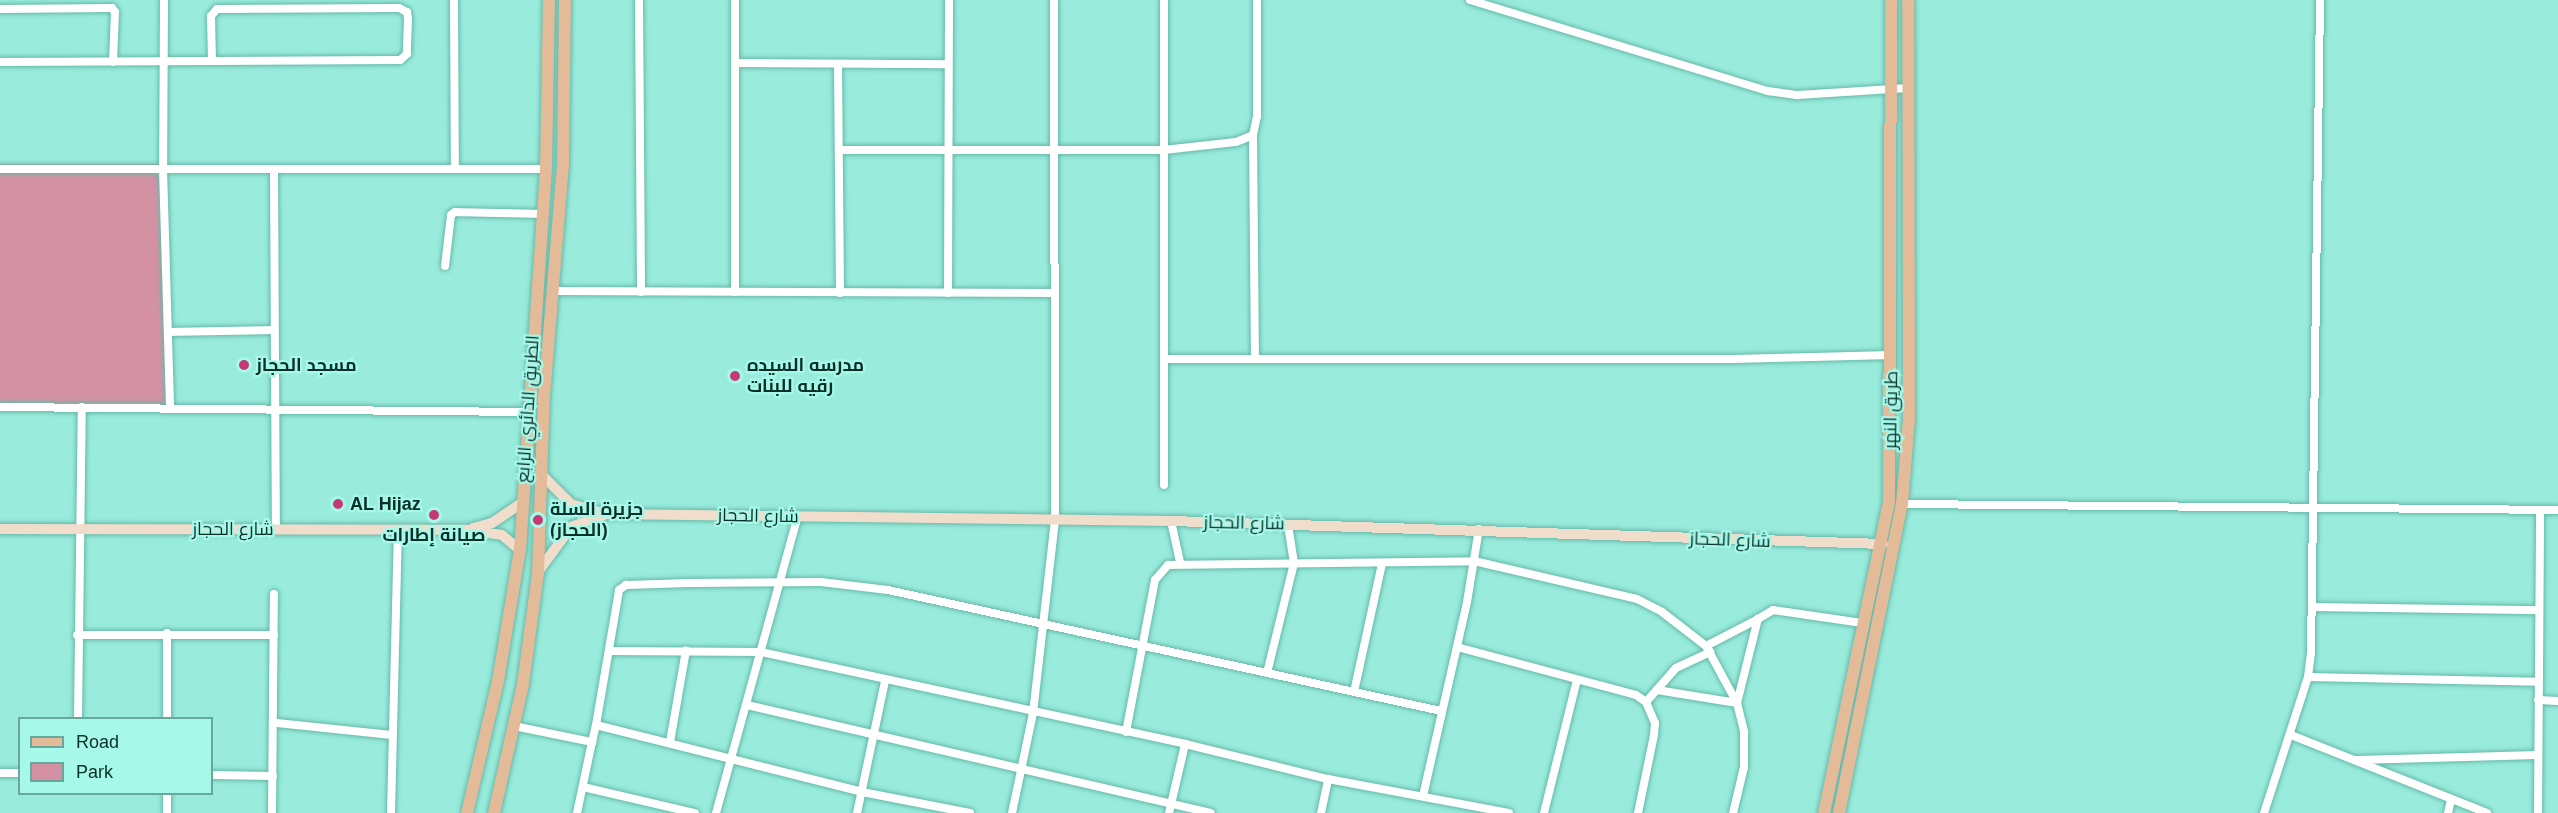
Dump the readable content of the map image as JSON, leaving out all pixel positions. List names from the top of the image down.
{
  "streets": {
    "main road": ["الطريق الدائري الرابع", "طريق النهر", "شارع الحجاز"]
  },
  "crossings": [
    ["الطريق الدائري الرابع", "شارع الحجاز"],
    ["طريق النهر", "شارع الحجاز"]
  ],
  "places": [
    "مسجد الحجاز",
    "مدرسه السيده رقيه للبنات",
    "AL Hijaz",
    "صيانة إطارات",
    "جزيرة السلة (الحجاز)"
  ],
  "legend": ["Road", "Park"]
}
